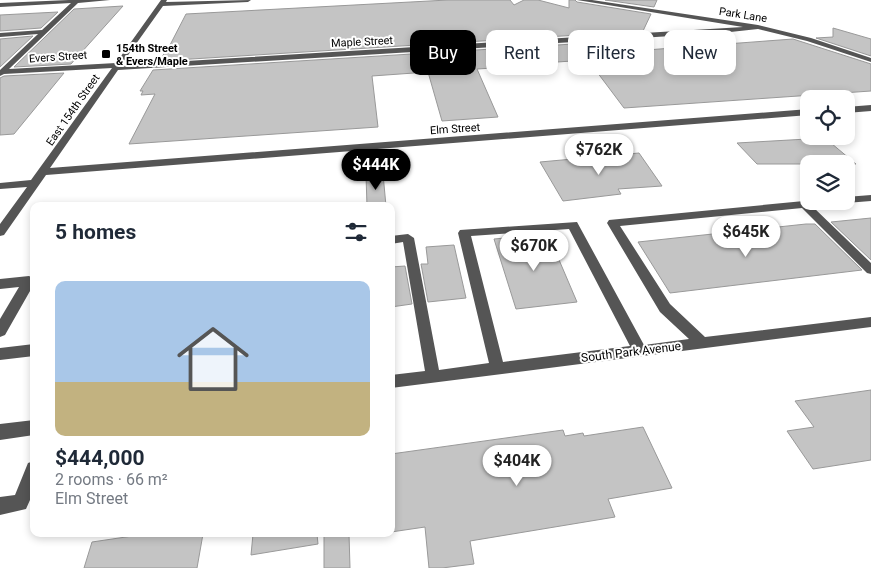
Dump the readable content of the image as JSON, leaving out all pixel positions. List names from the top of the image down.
{
  "streets": {
    "street": [
      "Park Lane",
      "Maple Street",
      "Evers Street",
      "East 154th Street",
      "Elm Street",
      "South Park Avenue"
    ]
  },
  "crossings": [
    ["Park Lane", "Maple Street"],
    ["Maple Street", "Evers Street"],
    ["Maple Street", "East 154th Street"],
    ["Evers Street", "East 154th Street"],
    ["East 154th Street", "Elm Street"]
  ],
  "places": {
    "transit": ["154th Street & Evers/Maple"]
  },
  "page": {
    "chip": [
      "Buy",
      "Rent",
      "Filters",
      "New"
    ],
    "price": [
      "$762K",
      "$444K",
      "$645K",
      "$670K",
      "$404K"
    ],
    "heading": "5 homes",
    "list": [
      {
        "name": "$444,000",
        "note": "2 rooms · 66 m² · Elm Street"
      }
    ]
  }
}
